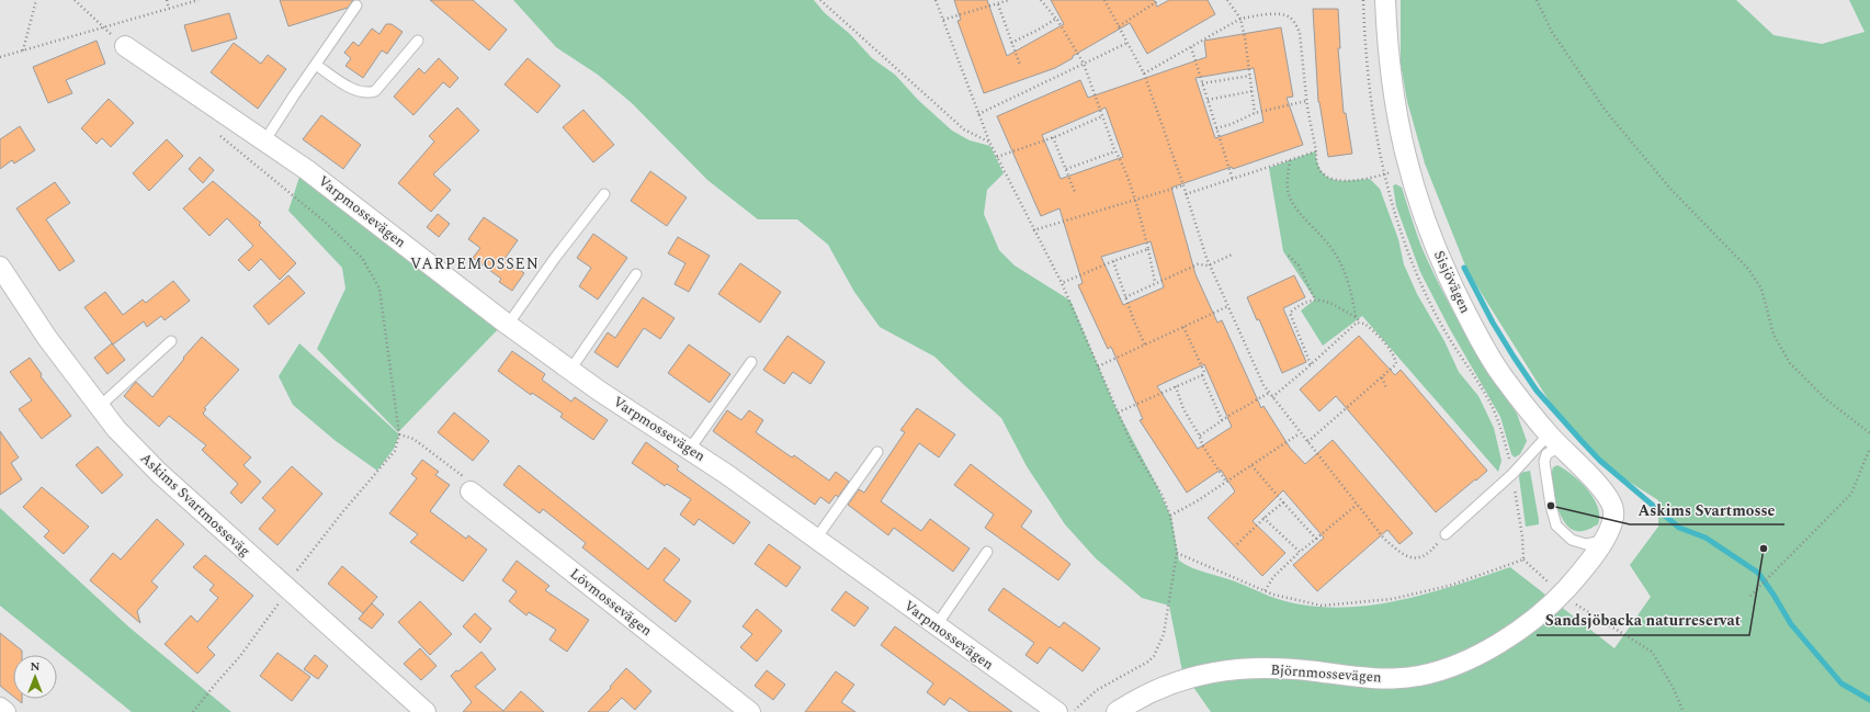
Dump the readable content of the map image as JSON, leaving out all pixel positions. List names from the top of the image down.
{
  "streets": {
    "street": [
      "Varpmossevägen",
      "Sisjövägen",
      "Askims Svartmosseväg",
      "Lövmossevägen",
      "Björnmossevägen"
    ]
  },
  "crossings": [
    ["Sisjövägen", "Björnmossevägen"]
  ],
  "districts": ["VARPEMOSSEN"],
  "places": ["Askims Svartmosse", "Sandsjöbacka naturreservat"],
  "north": "top"
}
